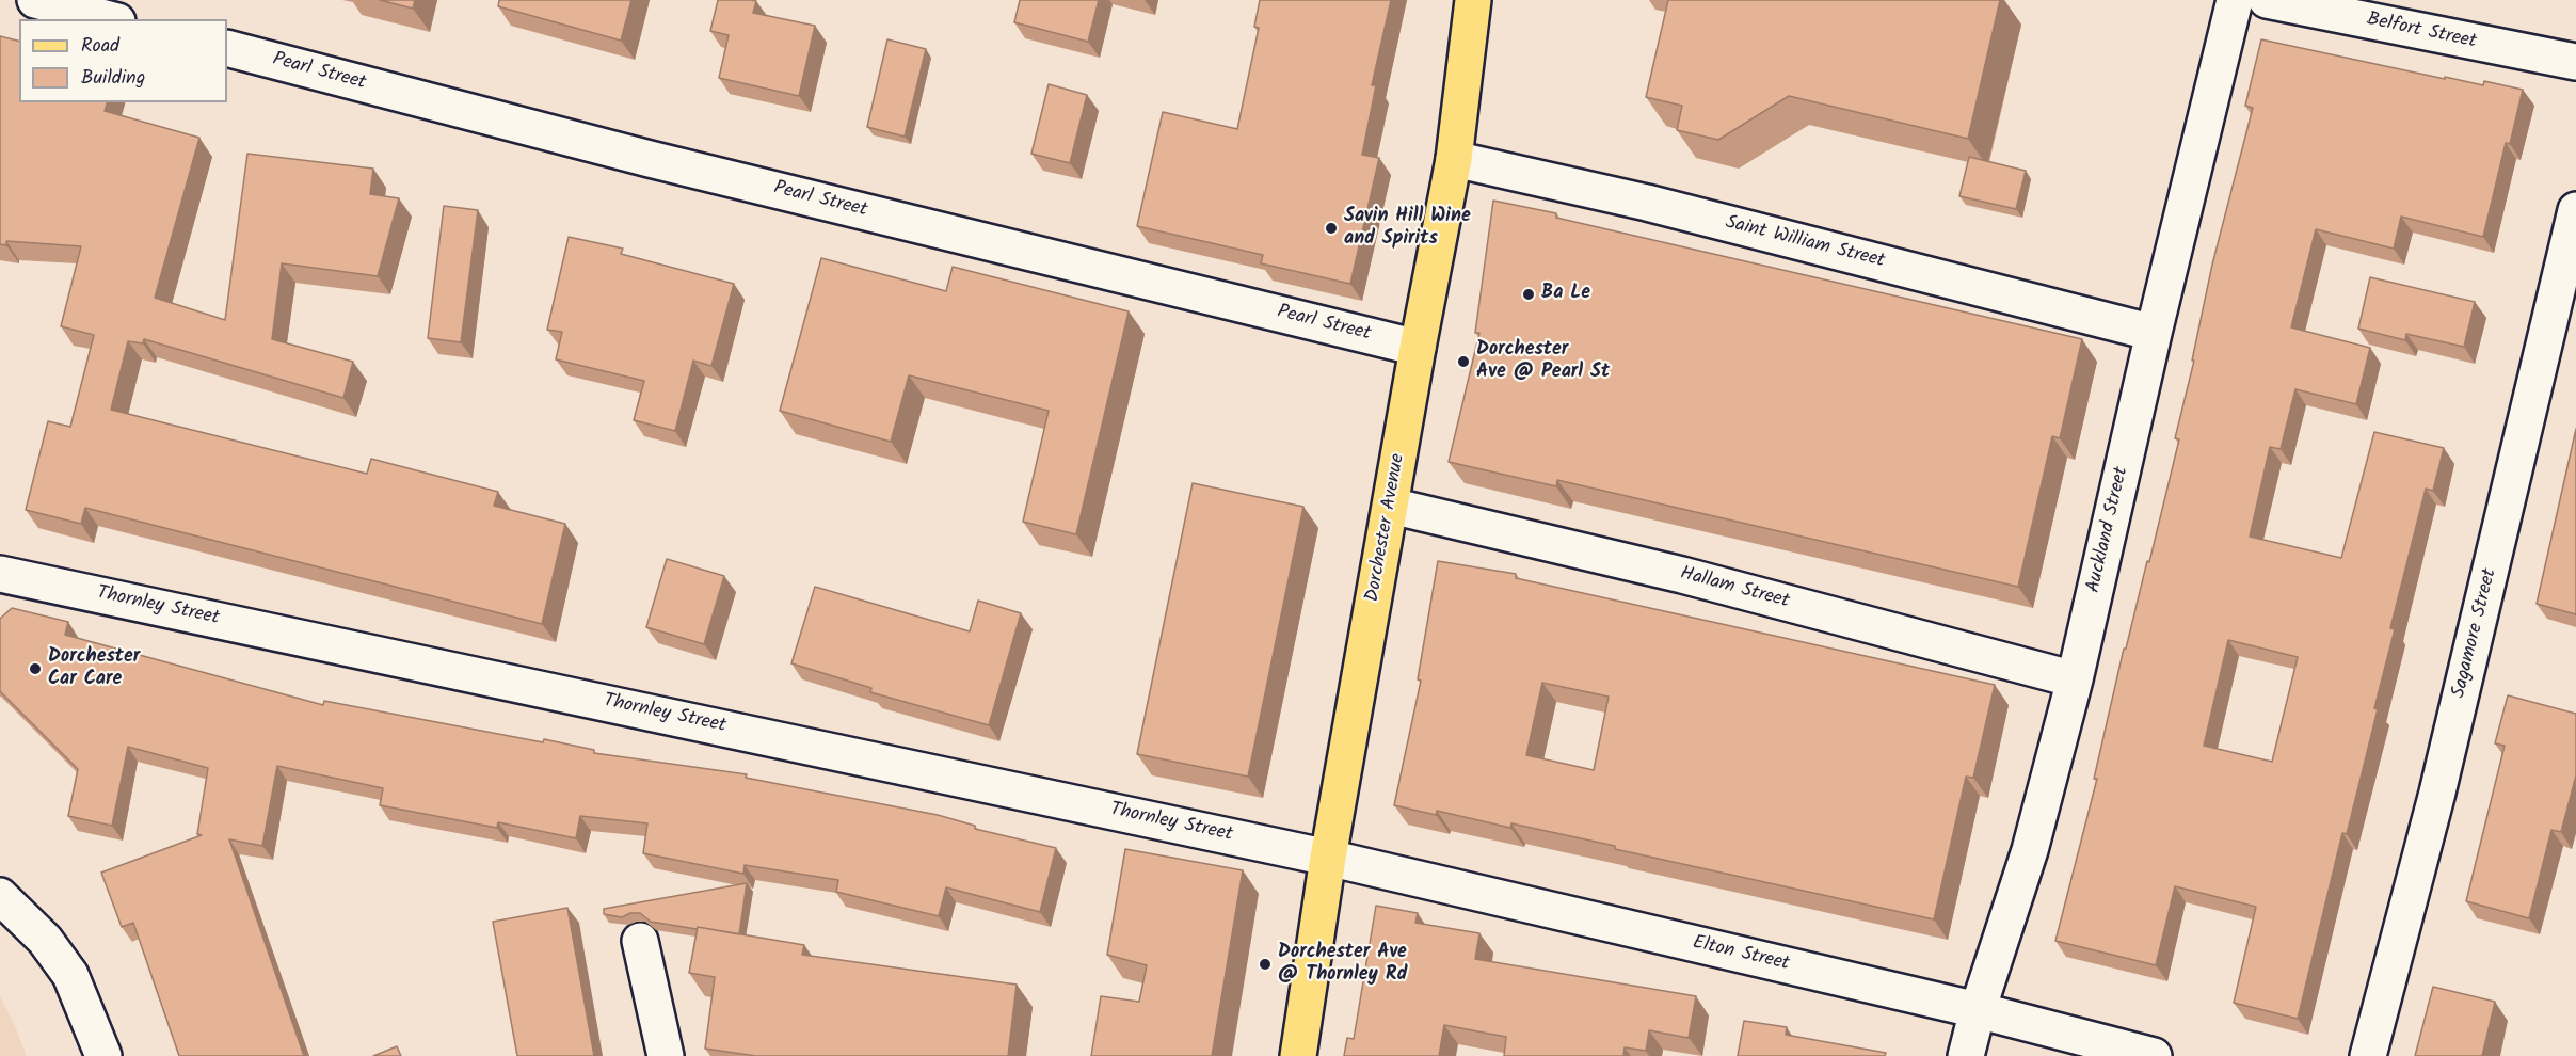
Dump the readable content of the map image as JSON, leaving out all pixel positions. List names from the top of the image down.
{
  "streets": {
    "main road": ["Dorchester Avenue"],
    "street": [
      "Belfort Street",
      "Pearl Street",
      "Saint William Street",
      "Auckland Street",
      "Hallam Street",
      "Thornley Street",
      "Sagamore Street",
      "Elton Street"
    ]
  },
  "crossings": [
    ["Pearl Street", "Dorchester Avenue"],
    ["Saint William Street", "Dorchester Avenue"],
    ["Saint William Street", "Auckland Street"],
    ["Dorchester Avenue", "Hallam Street"],
    ["Dorchester Avenue", "Thornley Street"],
    ["Dorchester Avenue", "Elton Street"],
    ["Auckland Street", "Hallam Street"],
    ["Auckland Street", "Elton Street"],
    ["Thornley Street", "Elton Street"]
  ],
  "places": [
    "Savin Hill Wine and Spirits",
    "Ba Le",
    "Dorchester Ave @ Pearl St",
    "Dorchester Car Care",
    "Dorchester Ave @ Thornley Rd"
  ],
  "legend": ["Road", "Building"]
}
